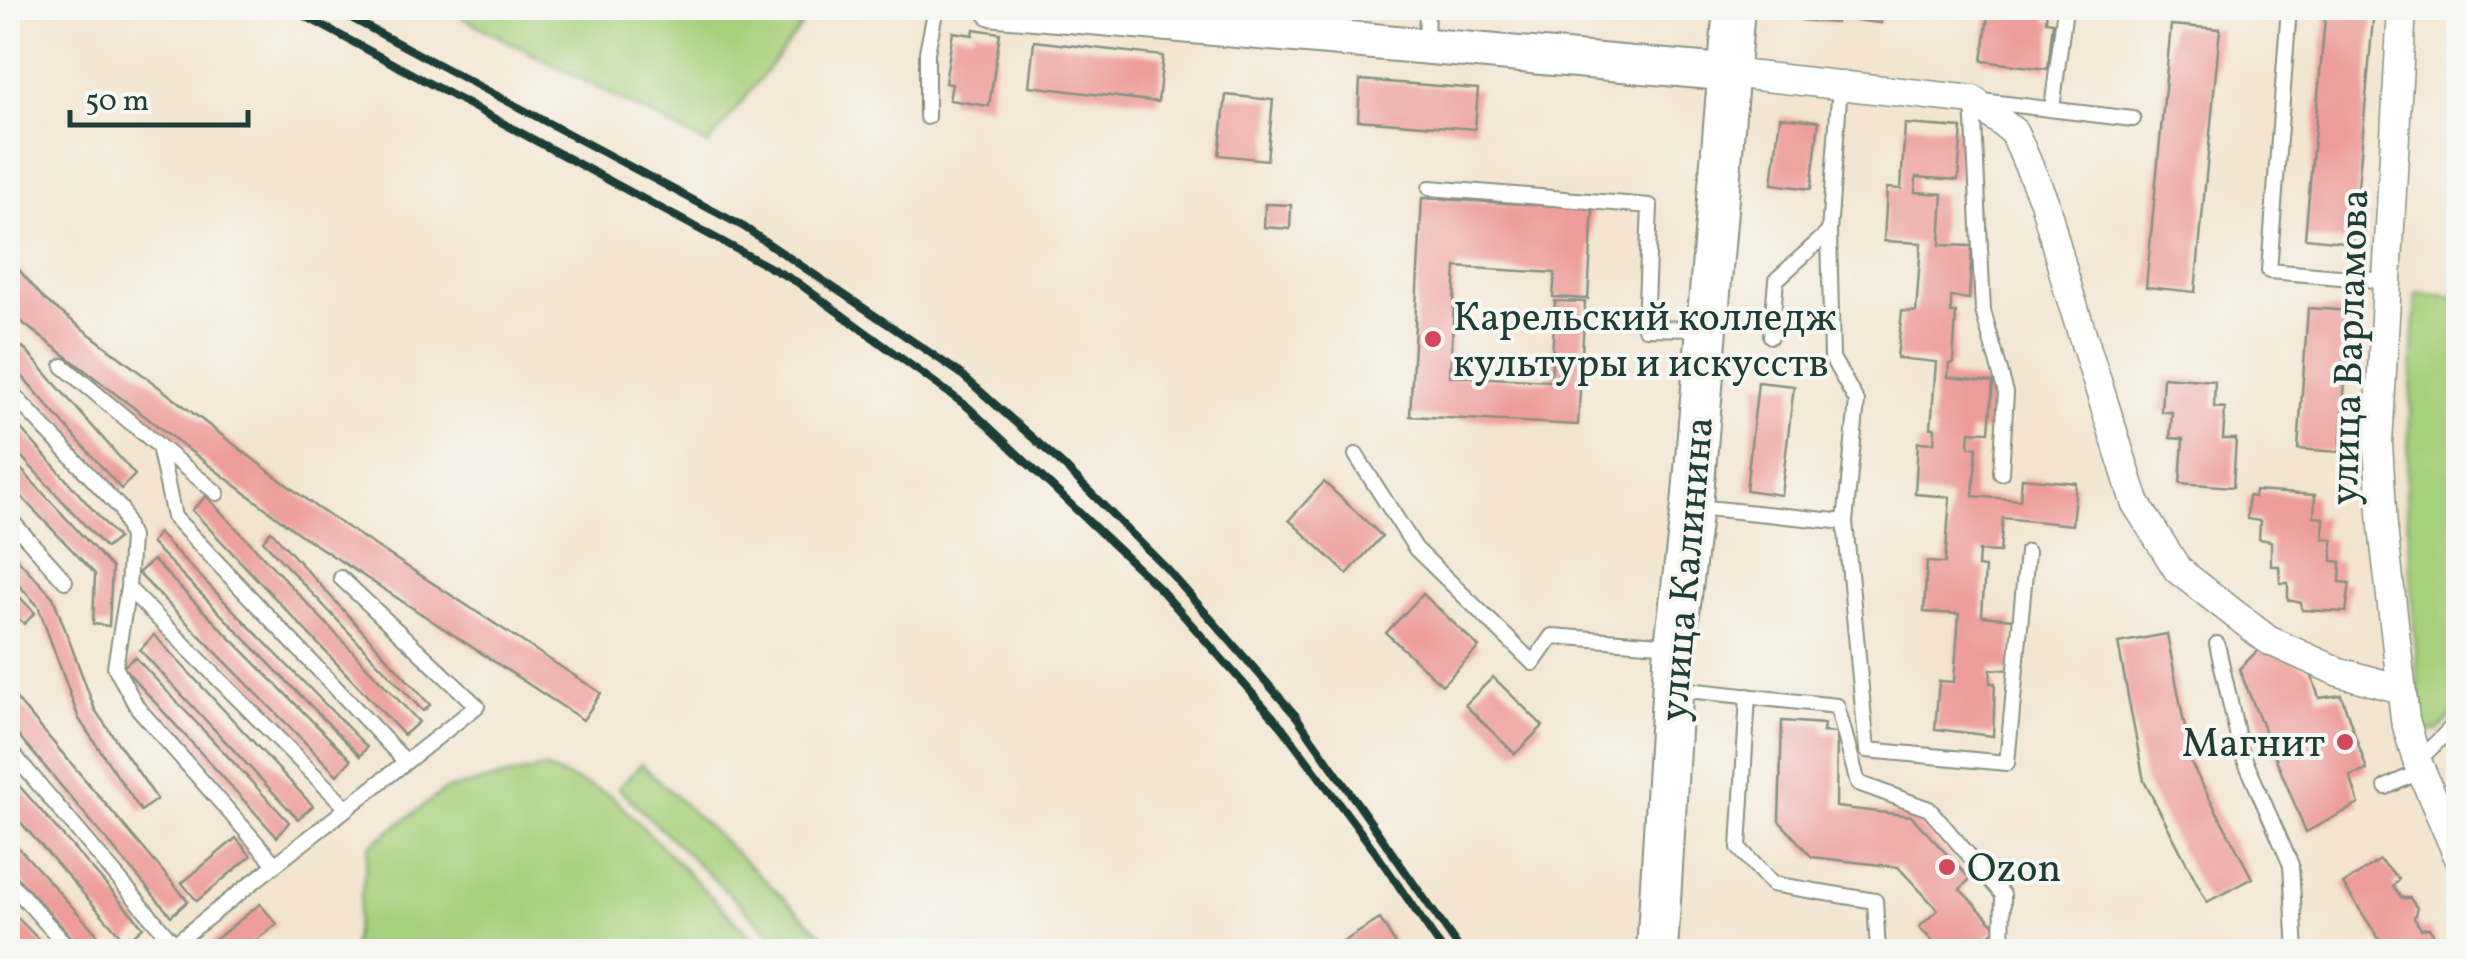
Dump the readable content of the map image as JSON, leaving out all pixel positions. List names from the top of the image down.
{
  "streets": {
    "main road": ["улица Калинина"],
    "street": ["улица Варламова"]
  },
  "places": ["Карельский колледж культуры и искусств", "Магнит", "Ozon"],
  "scale_bar": "50 m"
}
